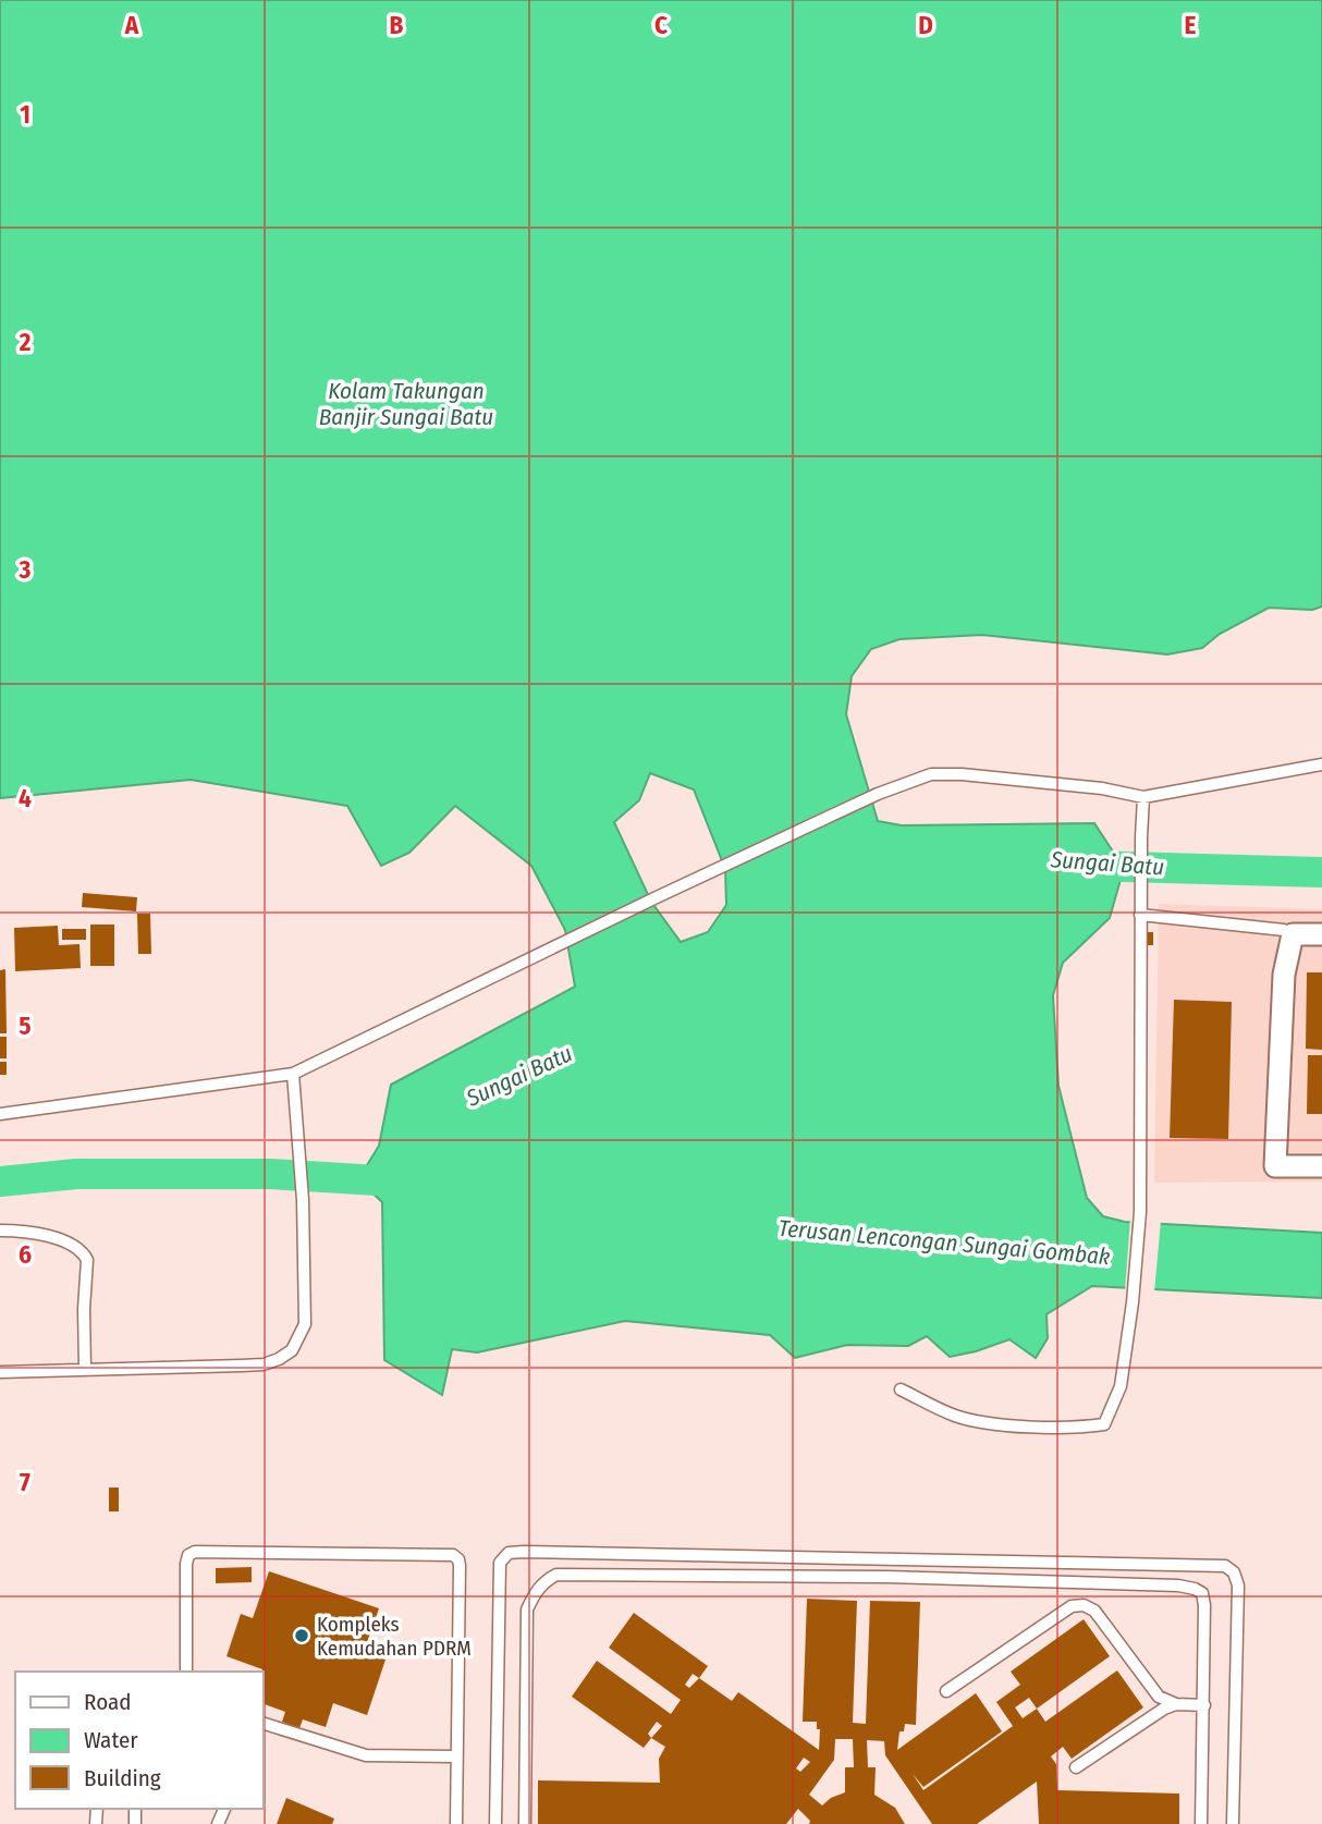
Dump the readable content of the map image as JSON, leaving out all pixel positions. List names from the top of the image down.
{
  "water": ["Kolam Takungan Banjir Sungai Batu", "Sungai Batu", "Terusan Lencongan Sungai Gombak"],
  "places": ["Kompleks Kemudahan PDRM"],
  "legend": ["Road", "Water", "Building"],
  "grid": {
    "columns": [
      "A",
      "B",
      "C",
      "D",
      "E"
    ],
    "rows": [
      "1",
      "2",
      "3",
      "4",
      "5",
      "6",
      "7"
    ]
  }
}
